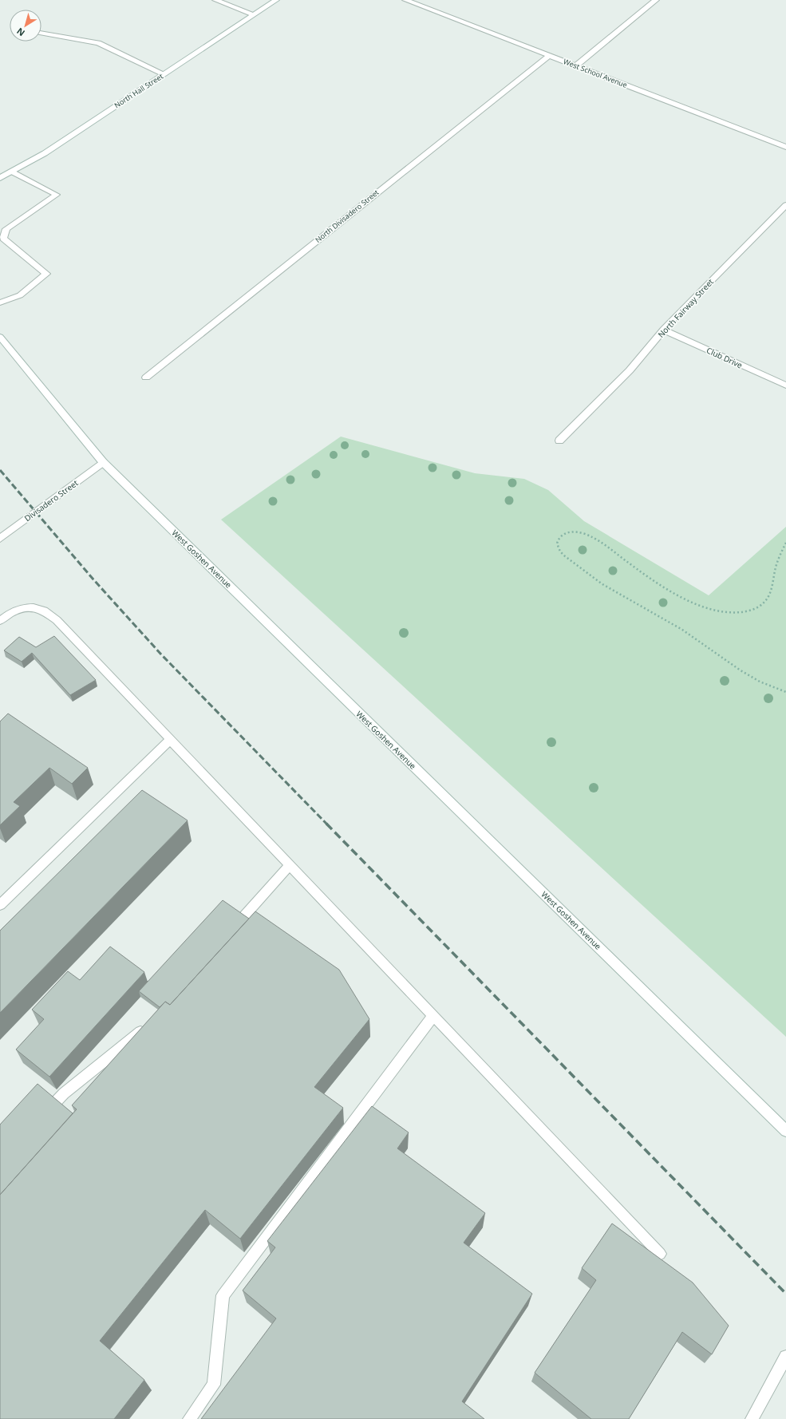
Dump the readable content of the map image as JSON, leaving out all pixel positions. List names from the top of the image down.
{
  "streets": {
    "street": [
      "West School Avenue",
      "North Hall Street",
      "North Divisadero Street",
      "North Fairway Street",
      "Club Drive",
      "Divisadero Street",
      "West Goshen Avenue"
    ]
  },
  "crossings": [
    ["West School Avenue", "North Divisadero Street"],
    ["North Fairway Street", "Club Drive"],
    ["Divisadero Street", "West Goshen Avenue"]
  ],
  "north": "bottom left"
}
